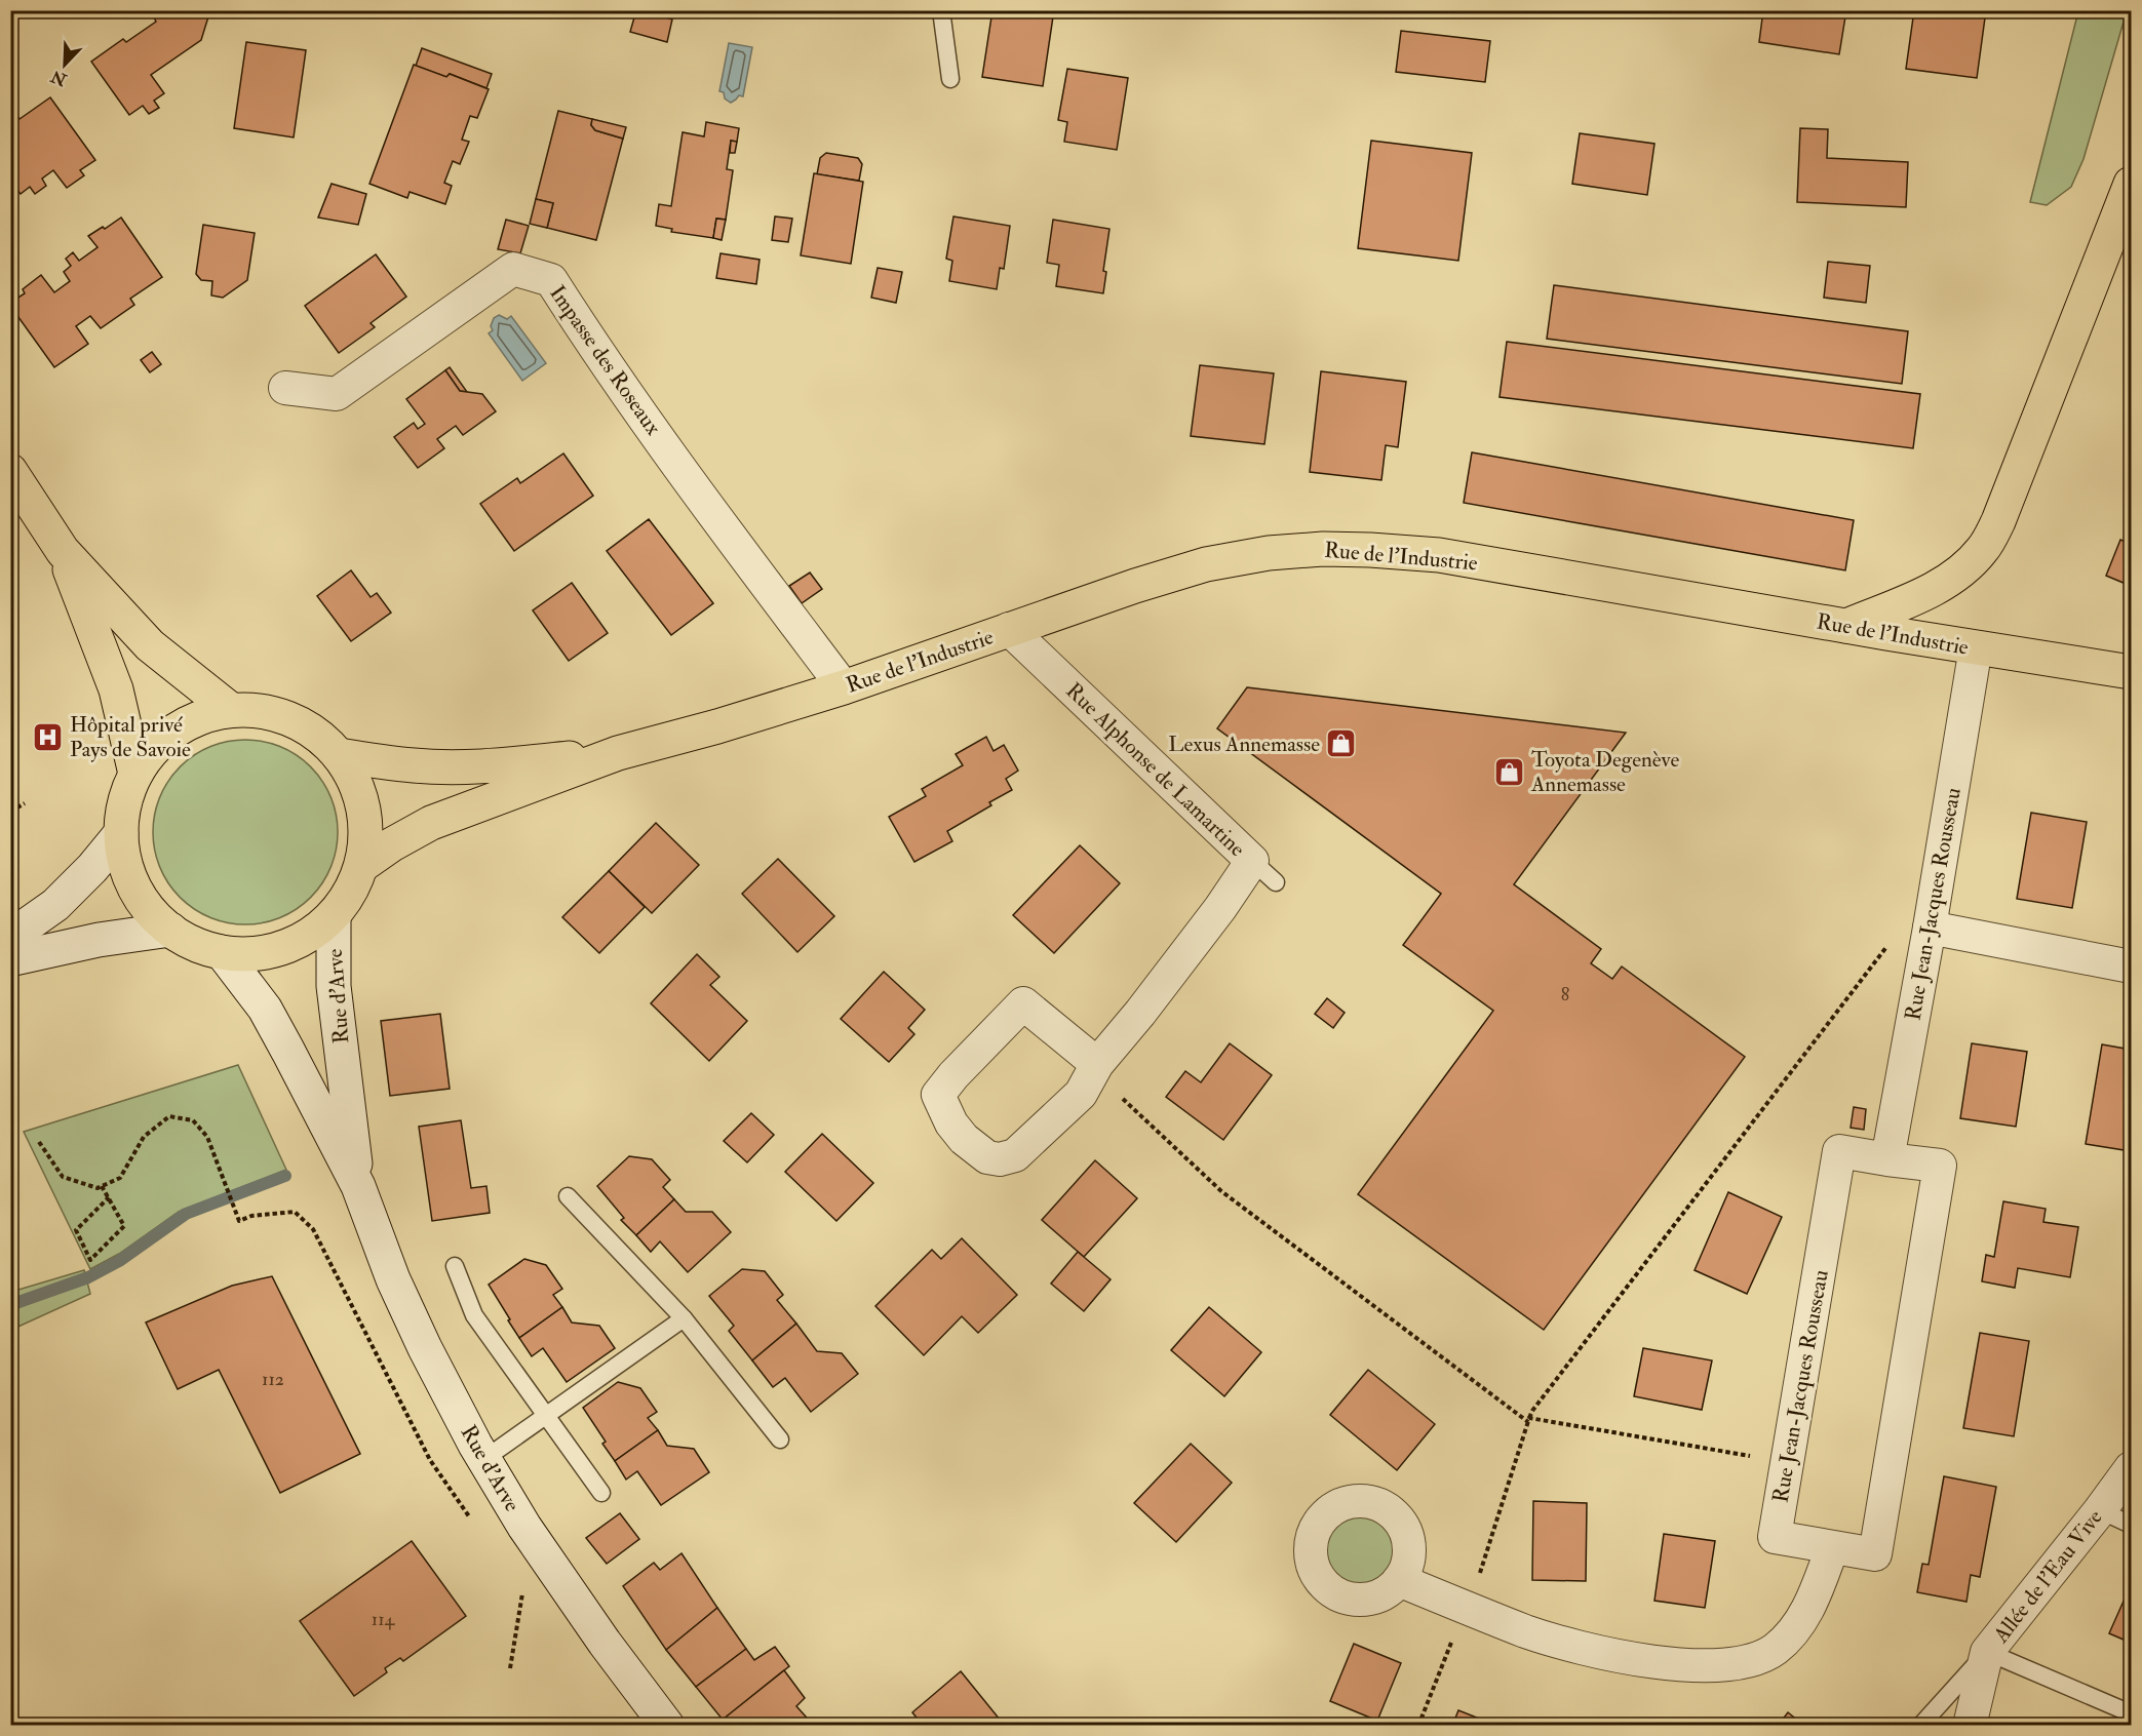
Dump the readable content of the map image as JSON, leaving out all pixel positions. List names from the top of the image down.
{
  "streets": {
    "main road": ["Rue de l'Industrie", "Rue d'Arve"],
    "street": [
      "Impasse des Roseaux",
      "Rue Alphonse de Lamartine",
      "Rue Jean-Jacques Rousseau",
      "Allée de l'Eau Vive"
    ]
  },
  "crossings": [
    ["Impasse des Roseaux", "Rue de l'Industrie"],
    ["Rue de l'Industrie", "Rue Alphonse de Lamartine"],
    ["Rue de l'Industrie", "Rue Jean-Jacques Rousseau"]
  ],
  "places": {
    "hospital": ["Hôpital privé Pays de Savoie"],
    "shop": ["Lexus Annemasse", "Toyota Degenève Annemasse"]
  },
  "house_numbers": ["8", "112", "114"],
  "north": "bottom left"
}
